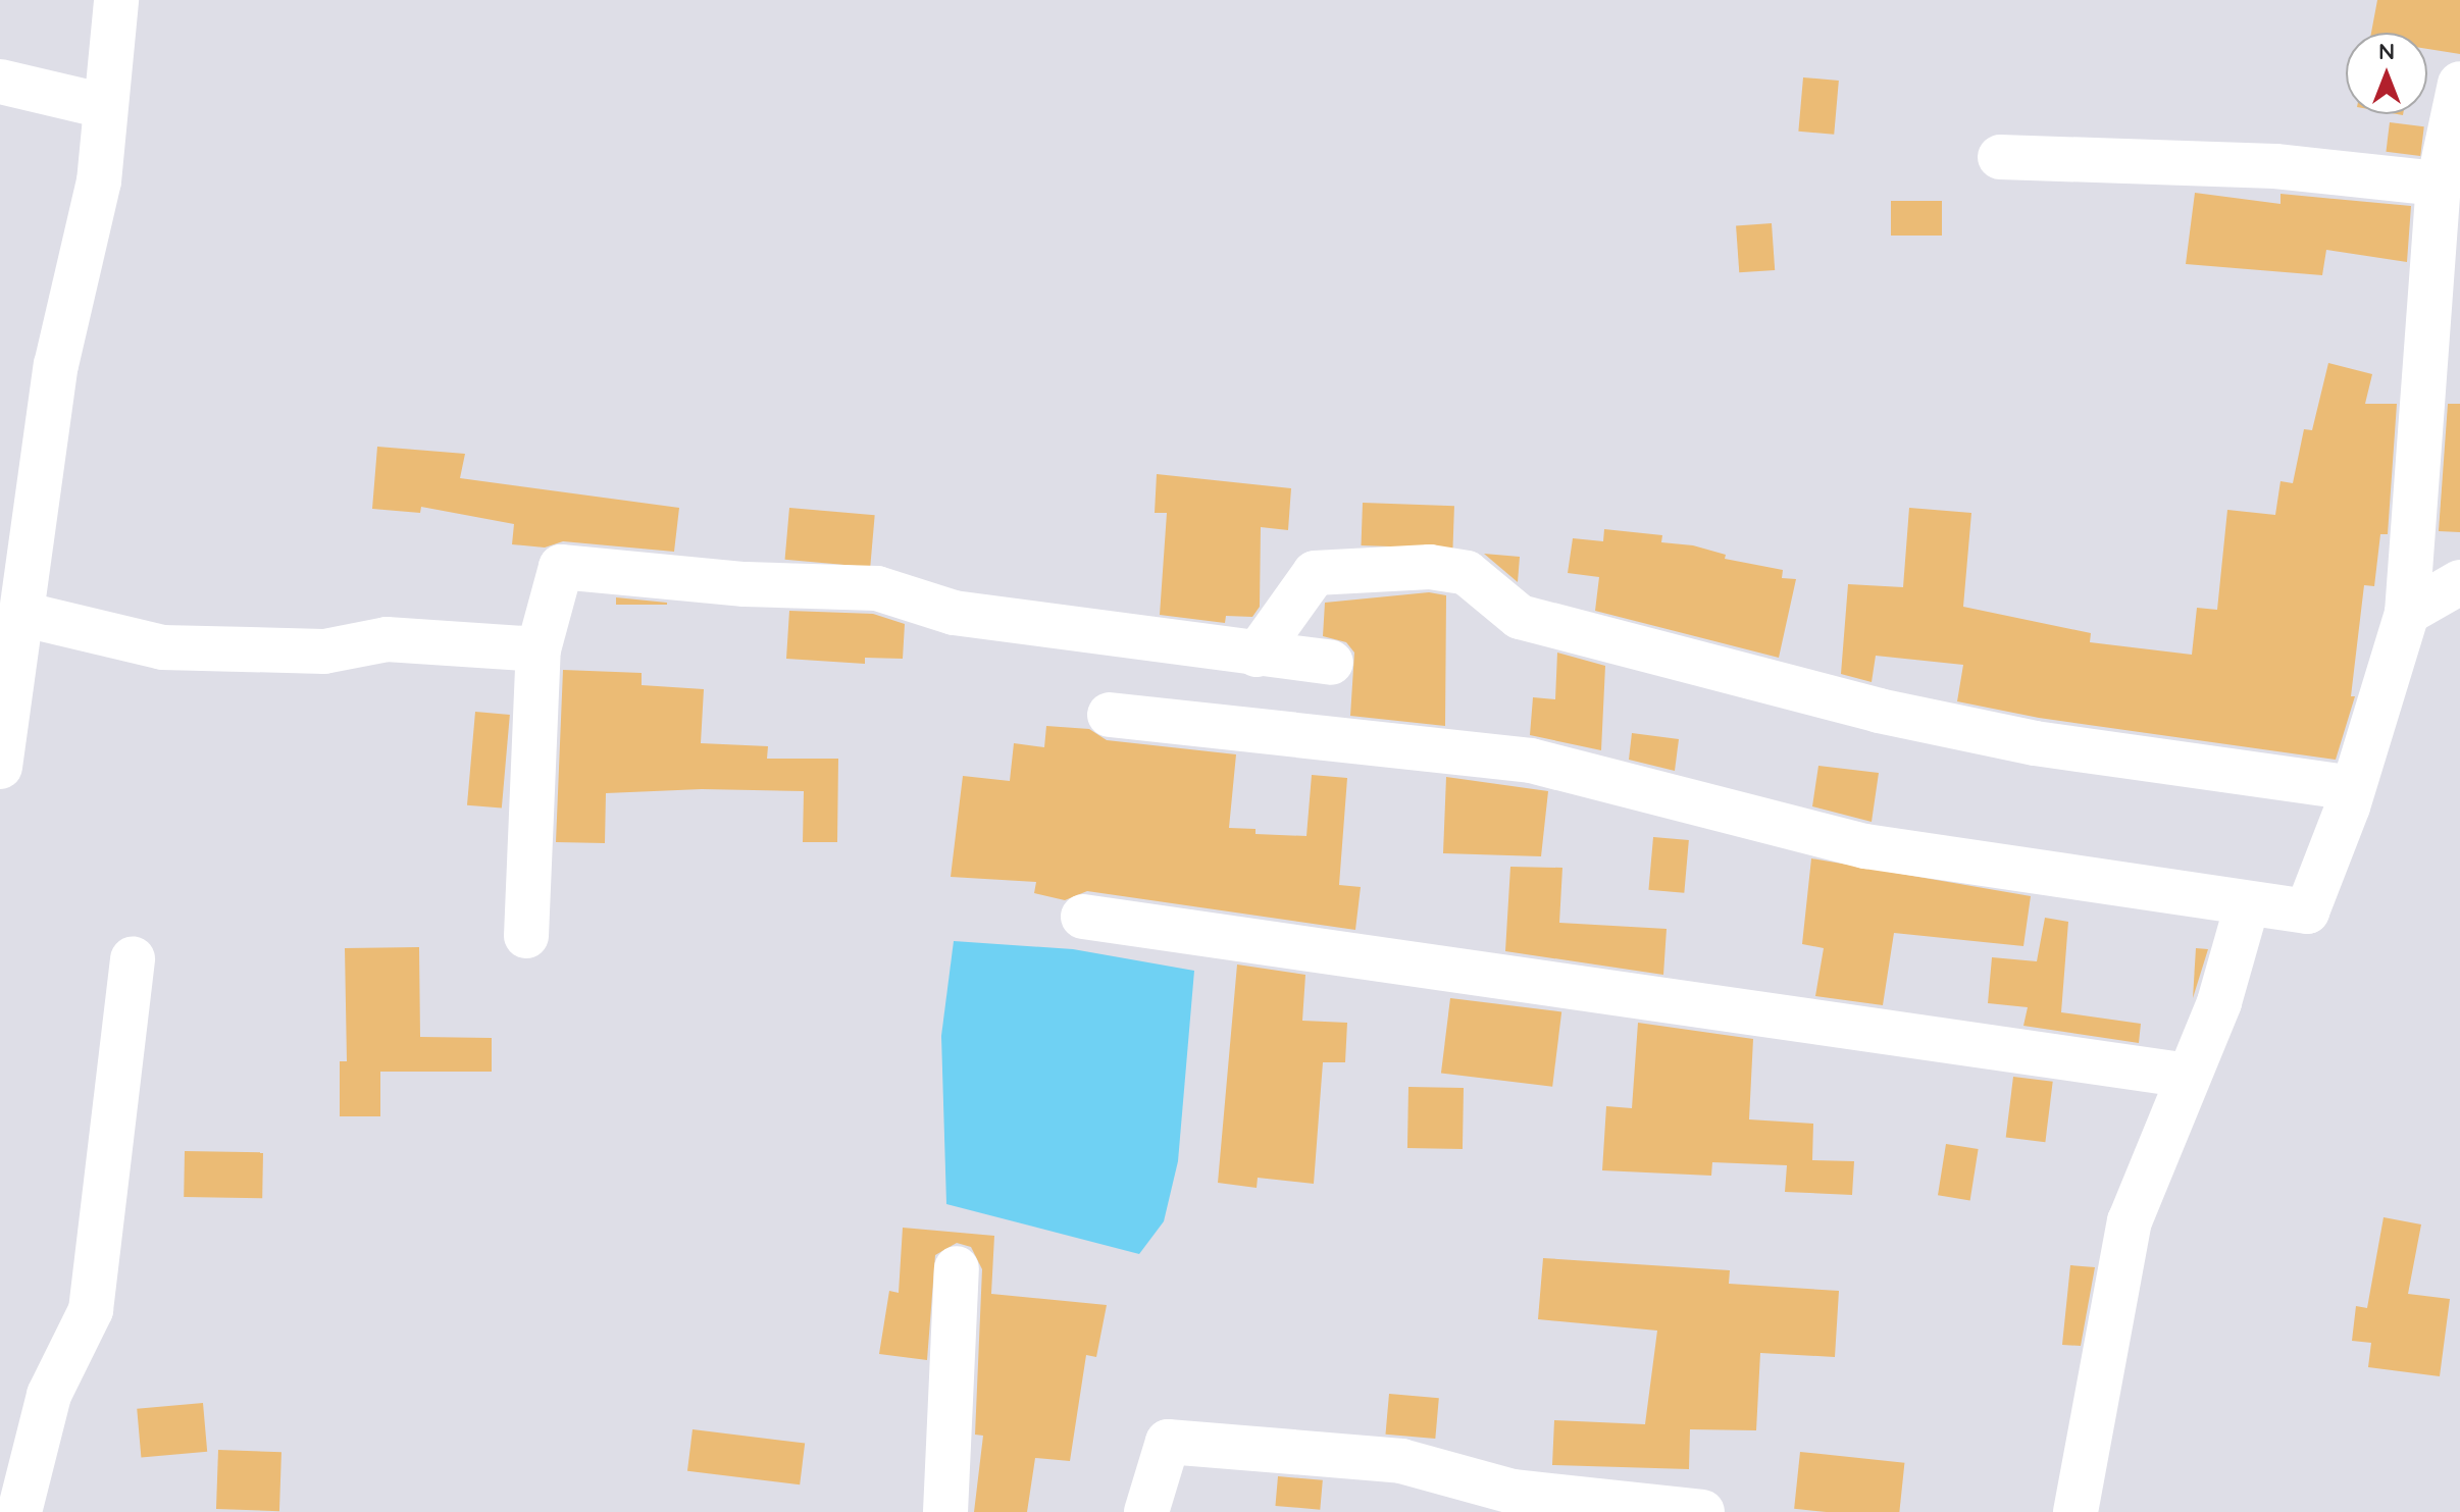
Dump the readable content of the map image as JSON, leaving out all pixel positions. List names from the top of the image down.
{
  "north": "top"
}
